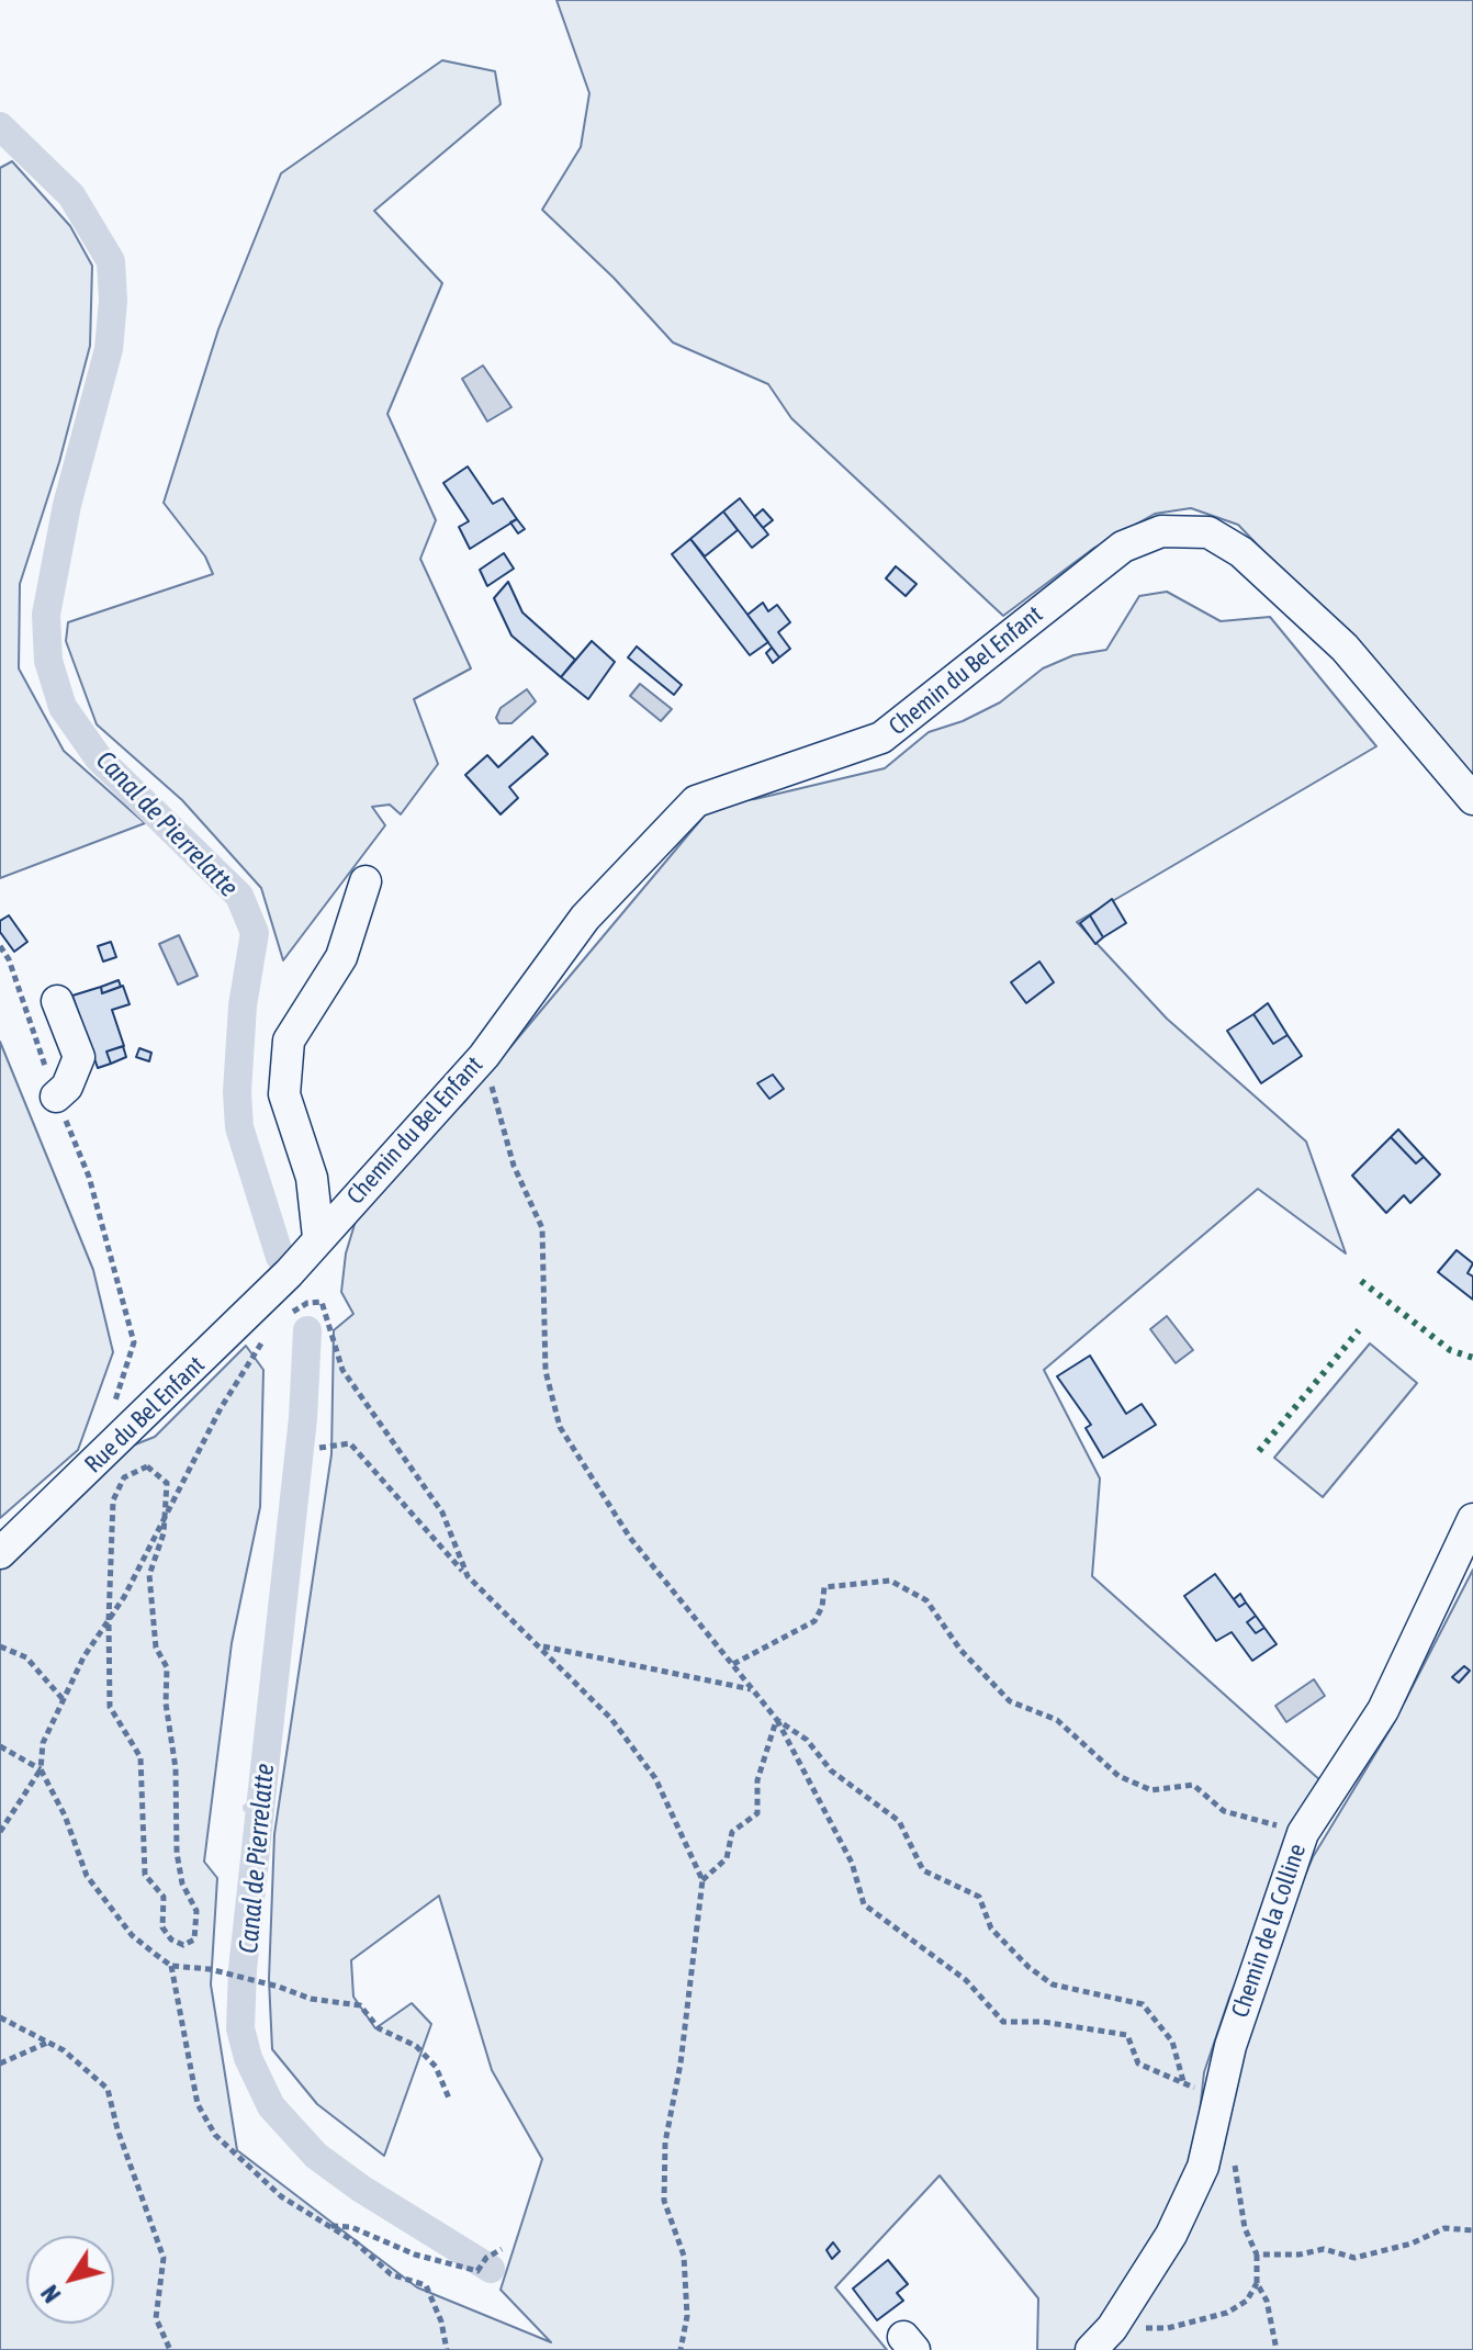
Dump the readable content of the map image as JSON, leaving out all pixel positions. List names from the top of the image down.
{
  "streets": {
    "street": ["Chemin du Bel Enfant", "Rue du Bel Enfant", "Chemin de la Colline"]
  },
  "crossings": [
    ["Chemin du Bel Enfant", "Rue du Bel Enfant"]
  ],
  "water": ["Canal de Pierrelatte"],
  "north": "bottom left"
}
